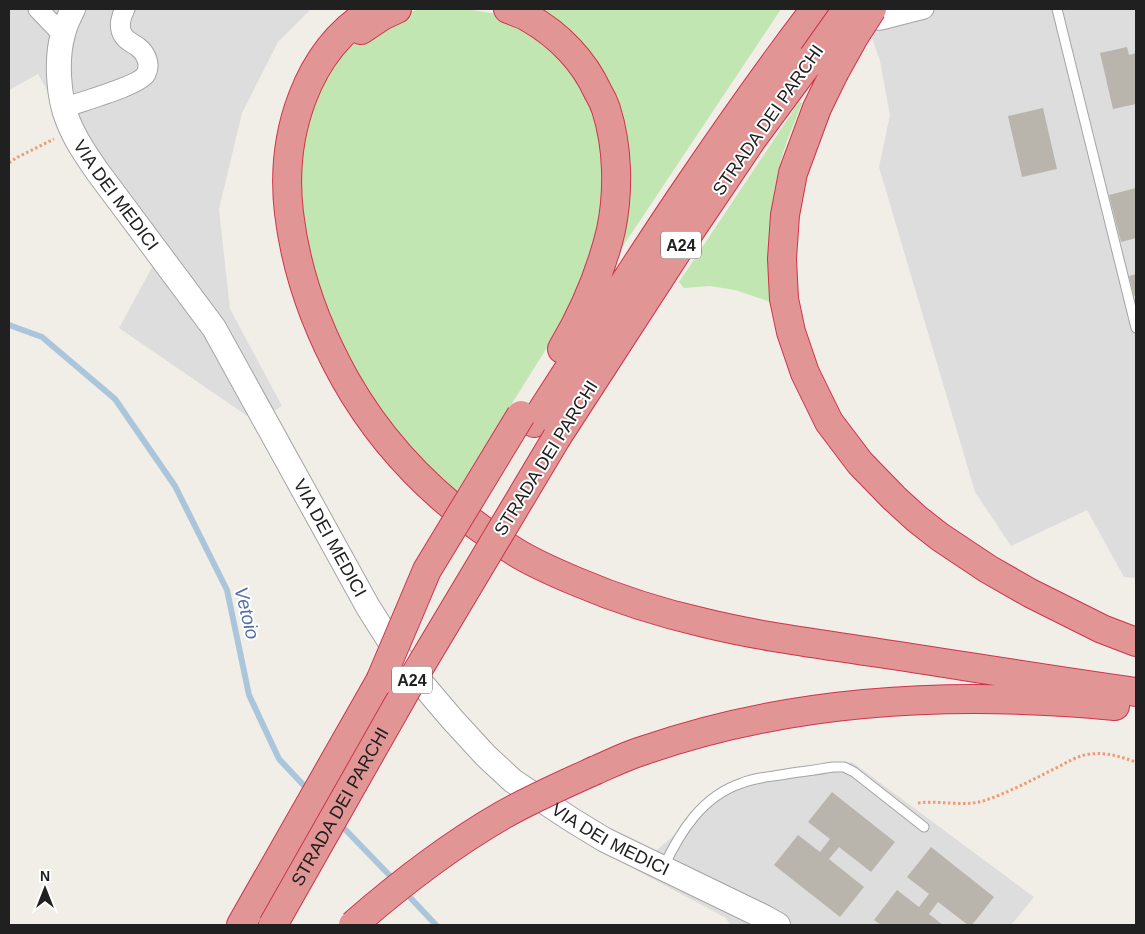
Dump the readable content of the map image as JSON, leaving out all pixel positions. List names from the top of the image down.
{
  "streets": {
    "highway": ["STRADA DEI PARCHI", "A24"],
    "street": ["VIA DEI MEDICI"]
  },
  "water": ["Vetoio"],
  "north": "top"
}
